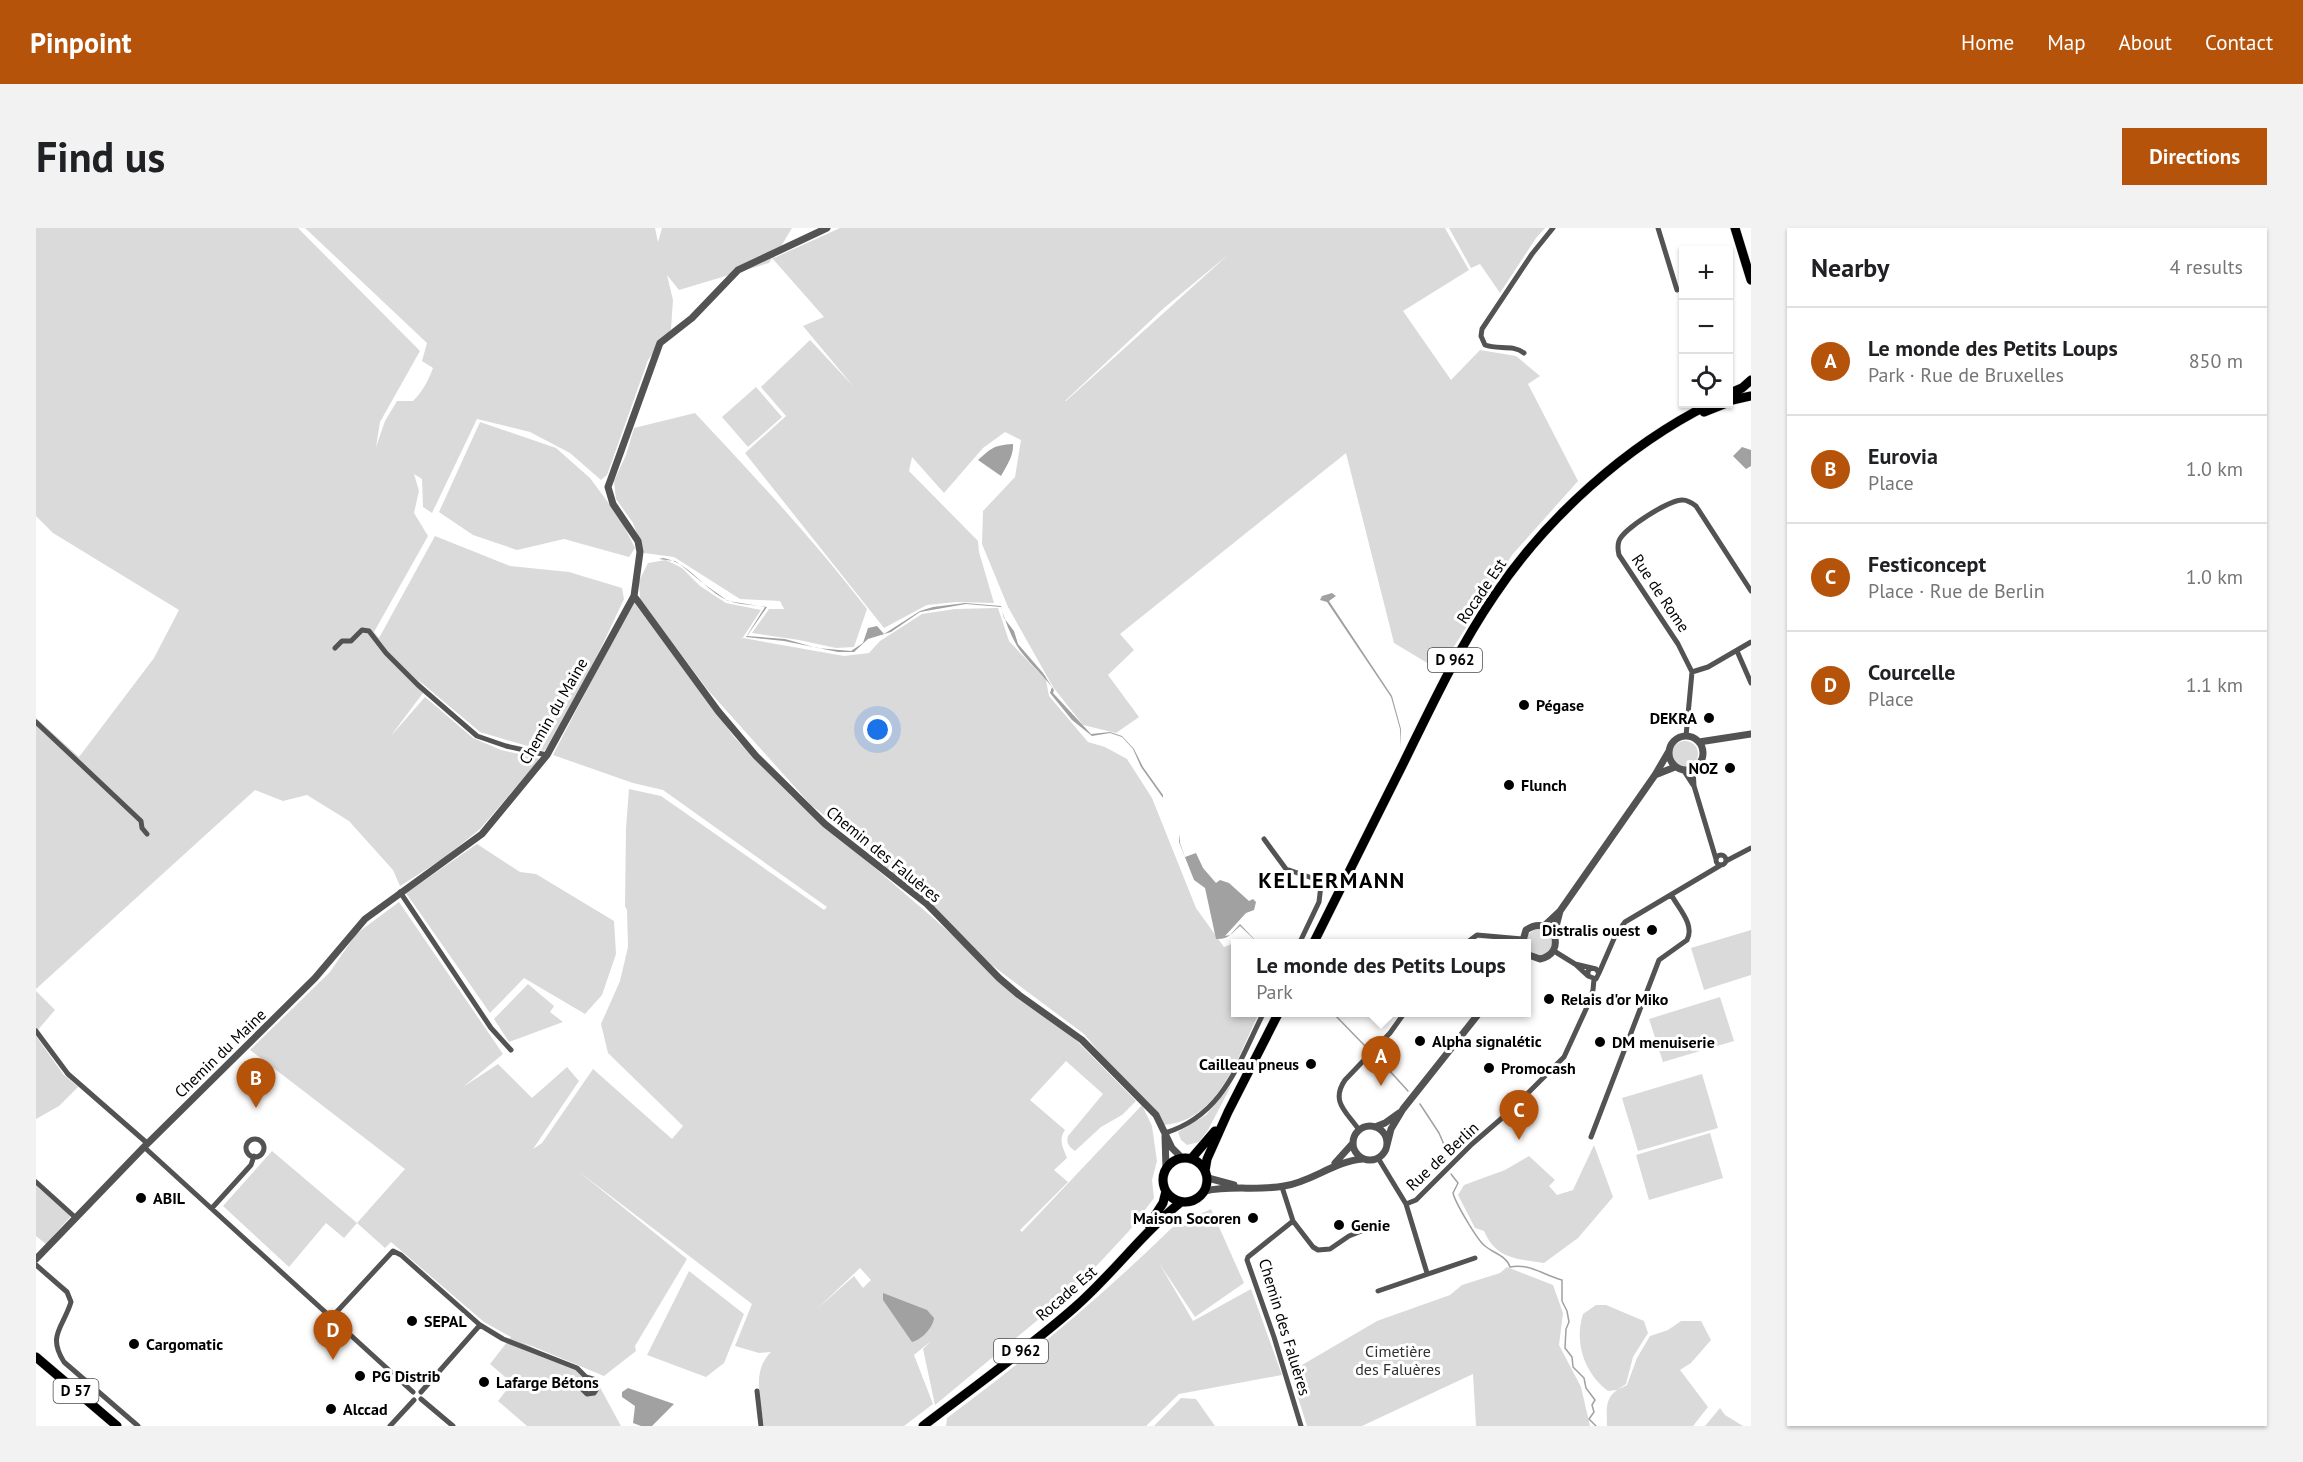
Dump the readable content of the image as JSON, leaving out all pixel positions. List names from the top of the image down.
{
  "streets": {
    "main road": ["Rocade Est", "D 962", "D 57"],
    "street": [
      "Rue de Rome",
      "Chemin du Maine",
      "Chemin des Faluères",
      "Rue de Berlin"
    ]
  },
  "crossings": [
    ["Rocade Est", "Chemin des Faluères"],
    ["Chemin du Maine", "Chemin des Faluères"]
  ],
  "districts": ["KELLERMANN"],
  "parks": ["Cimetière des Faluères"],
  "places": [
    "Pégase",
    "DEKRA",
    "NOZ",
    "Flunch",
    "Distralis ouest",
    "Relais d'or Miko",
    "Alpha signalétic",
    "DM menuiserie",
    "Cailleau pneus",
    "Promocash",
    "ABIL",
    "Maison Socoren",
    "Genie",
    "SEPAL",
    "Cargomatic",
    "PG Distrib",
    "Lafarge Bétons",
    "Alccad"
  ],
  "page": {
    "header": "Pinpoint",
    "nav": [
      "Home",
      "Map",
      "About",
      "Contact"
    ],
    "buttons": "Directions",
    "title": "Find us",
    "heading": ["Nearby", "4 results"],
    "map_buttons": ["+", "−"],
    "list": [
      {
        "mark": "A",
        "name": "Le monde des Petits Loups",
        "note": "Park · Rue de Bruxelles",
        "value": "850 m"
      },
      {
        "mark": "B",
        "name": "Eurovia",
        "note": "Place",
        "value": "1.0 km"
      },
      {
        "mark": "C",
        "name": "Festiconcept",
        "note": "Place · Rue de Berlin",
        "value": "1.0 km"
      },
      {
        "mark": "D",
        "name": "Courcelle",
        "note": "Place",
        "value": "1.1 km"
      }
    ],
    "popup": ["Le monde des Petits Loups", "Park"],
    "pins": [
      "A",
      "B",
      "C",
      "D"
    ]
  }
}
